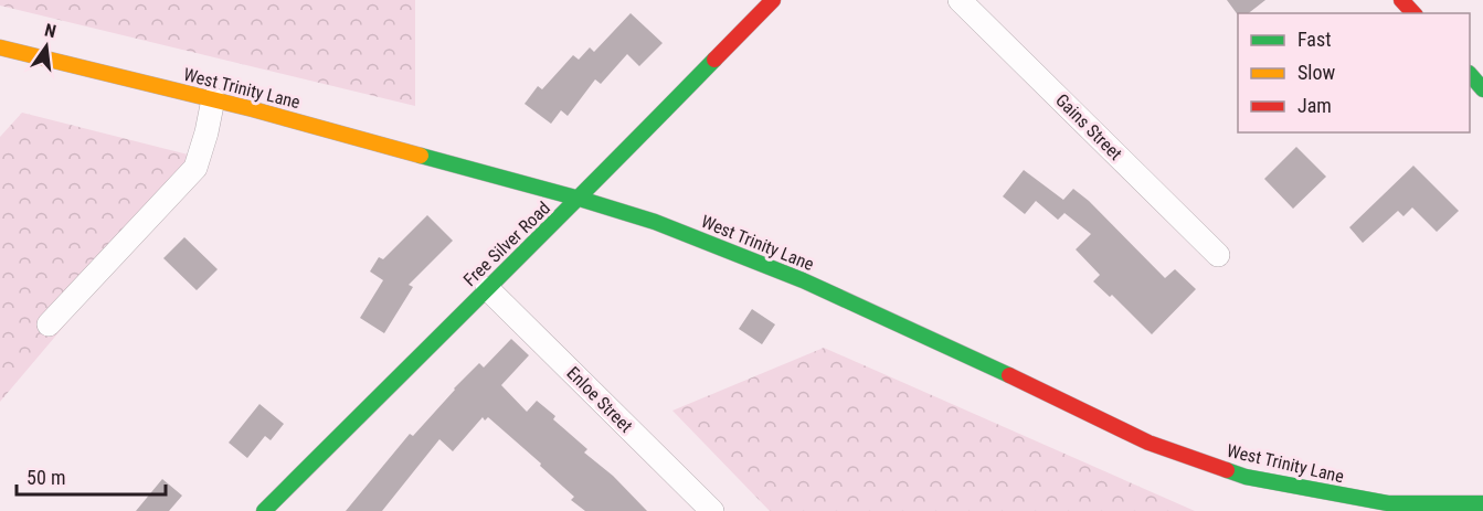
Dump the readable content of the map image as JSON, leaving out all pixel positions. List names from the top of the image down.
{
  "streets": {
    "main road": ["West Trinity Lane", "Free Silver Road"],
    "street": ["Gains Street", "Enloe Street"]
  },
  "crossings": [
    ["West Trinity Lane", "Free Silver Road"],
    ["Free Silver Road", "Enloe Street"]
  ],
  "legend": ["Fast", "Slow", "Jam"],
  "scale_bar": "50 m",
  "north": "top"
}
